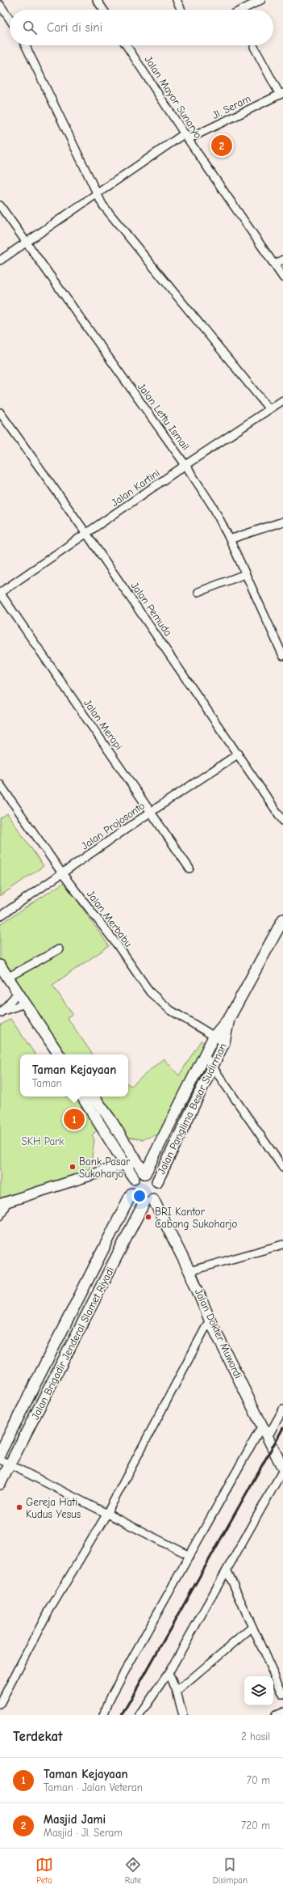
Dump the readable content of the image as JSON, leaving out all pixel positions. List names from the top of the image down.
{
  "streets": {
    "main road": ["Jalan Panglima Besar Sudirman", "Jalan Dokter Muwardi", "Jalan Brigadir Jenderal Slamet Riyadi"],
    "street": [
      "Jalan Mayor Sunaryo",
      "Jl. Seram",
      "Jalan Lettu Ismail",
      "Jalan Kartini",
      "Jalan Pemuda",
      "Jalan Merapi",
      "Jalan Projosonto",
      "Jalan Merbabu"
    ]
  },
  "crossings": [
    ["Jalan Mayor Sunaryo", "Jl. Seram"],
    ["Jl. Seram", "Jalan Lettu Ismail"],
    ["Jalan Lettu Ismail", "Jalan Kartini"],
    ["Jalan Kartini", "Jalan Pemuda"],
    ["Jalan Kartini", "Jalan Merapi"],
    ["Jalan Pemuda", "Jalan Projosonto"],
    ["Jalan Merapi", "Jalan Projosonto"],
    ["Jalan Projosonto", "Jalan Merbabu"],
    ["Jalan Merbabu", "Jalan Panglima Besar Sudirman"],
    ["Jalan Panglima Besar Sudirman", "Jalan Dokter Muwardi"],
    ["Jalan Panglima Besar Sudirman", "Jalan Brigadir Jenderal Slamet Riyadi"],
    ["Jalan Dokter Muwardi", "Jalan Brigadir Jenderal Slamet Riyadi"]
  ],
  "parks": ["SKH Park"],
  "places": ["Bank Pasar Sukoharjo", "BRI Kantor Cabang Sukoharjo", "Gereja Hati Kudus Yesus"],
  "page": {
    "search": "Cari di sini",
    "pins": ["2", "1"],
    "popup": ["Taman Kejayaan", "Taman"],
    "heading": ["Terdekat", "2 hasil"],
    "list": [
      {
        "mark": "1",
        "name": "Taman Kejayaan",
        "note": "Taman · Jalan Veteran",
        "value": "70 m"
      },
      {
        "mark": "2",
        "name": "Masjid Jami",
        "note": "Masjid · Jl. Seram",
        "value": "720 m"
      }
    ],
    "nav": ["Peta", "Rute", "Disimpan"]
  }
}
